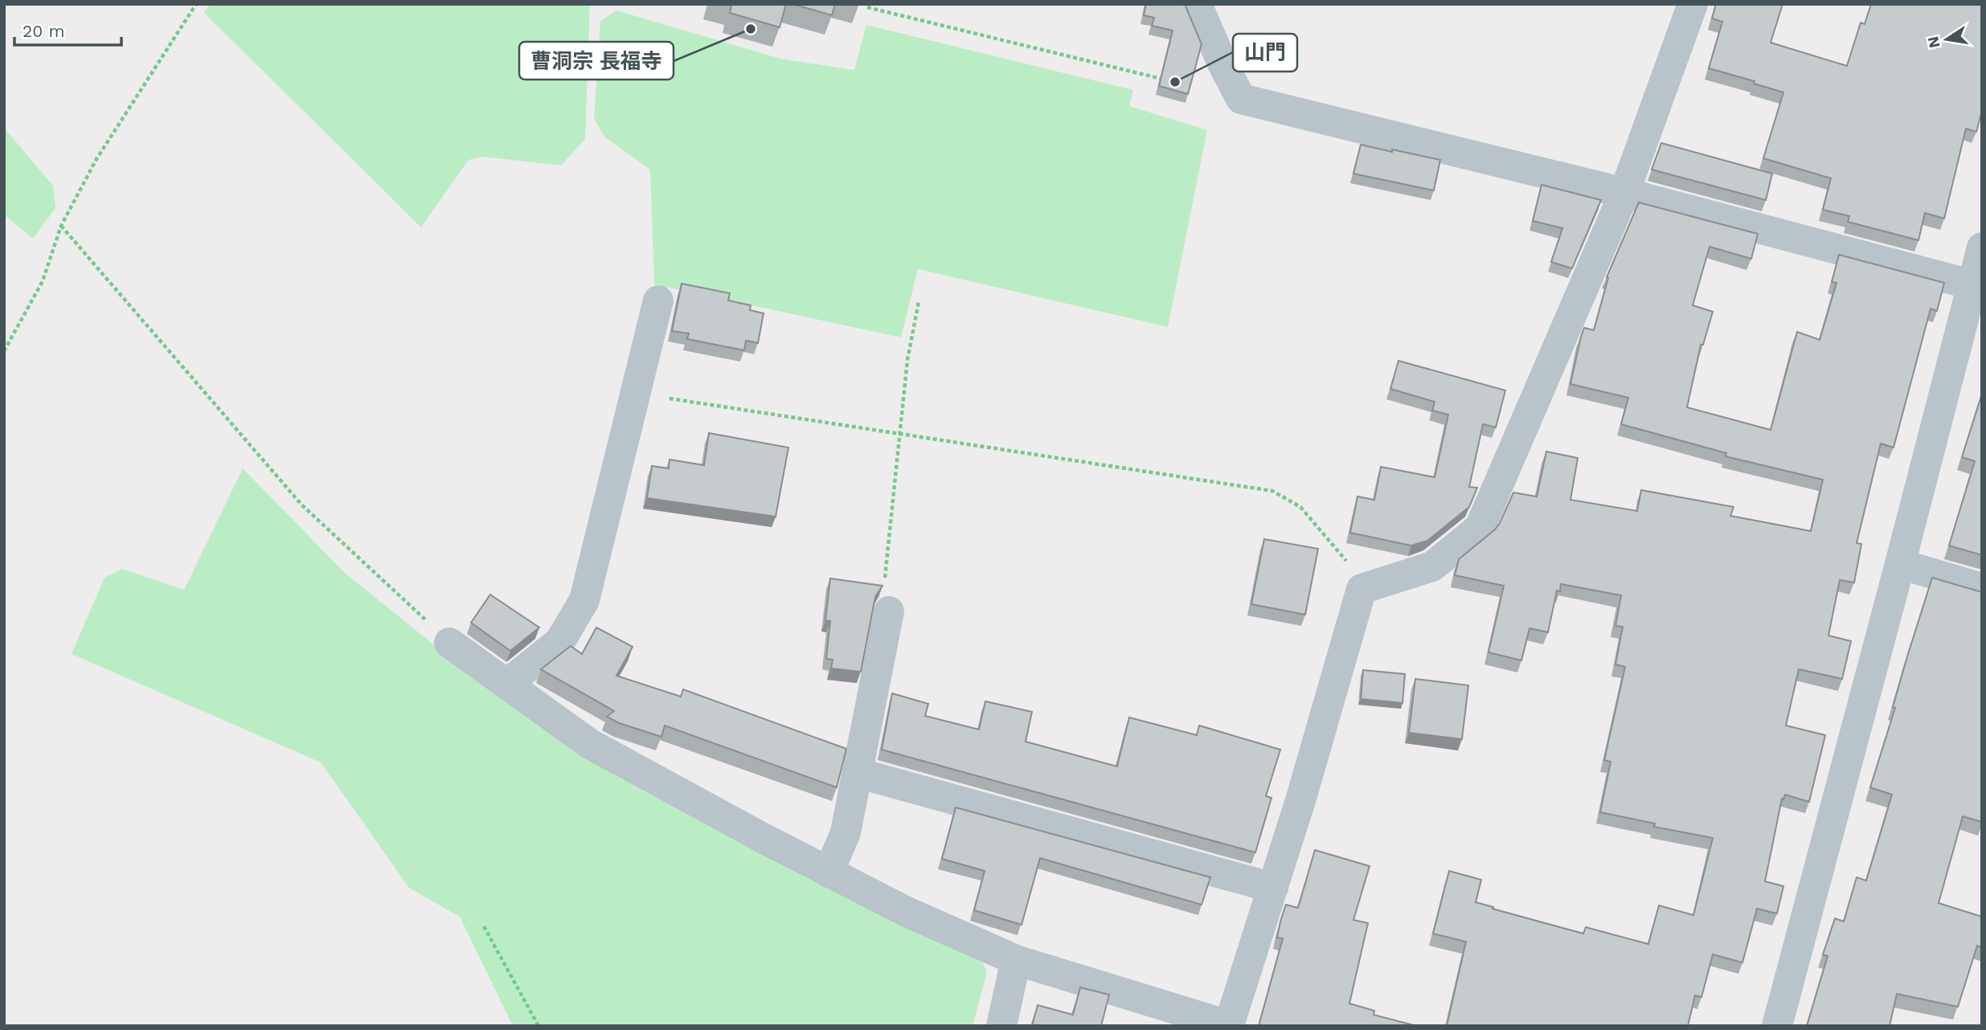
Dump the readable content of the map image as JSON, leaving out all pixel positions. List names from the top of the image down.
{
  "places": ["曹洞宗 長福寺", "山門"],
  "scale_bar": "20 m",
  "north": "left"
}
